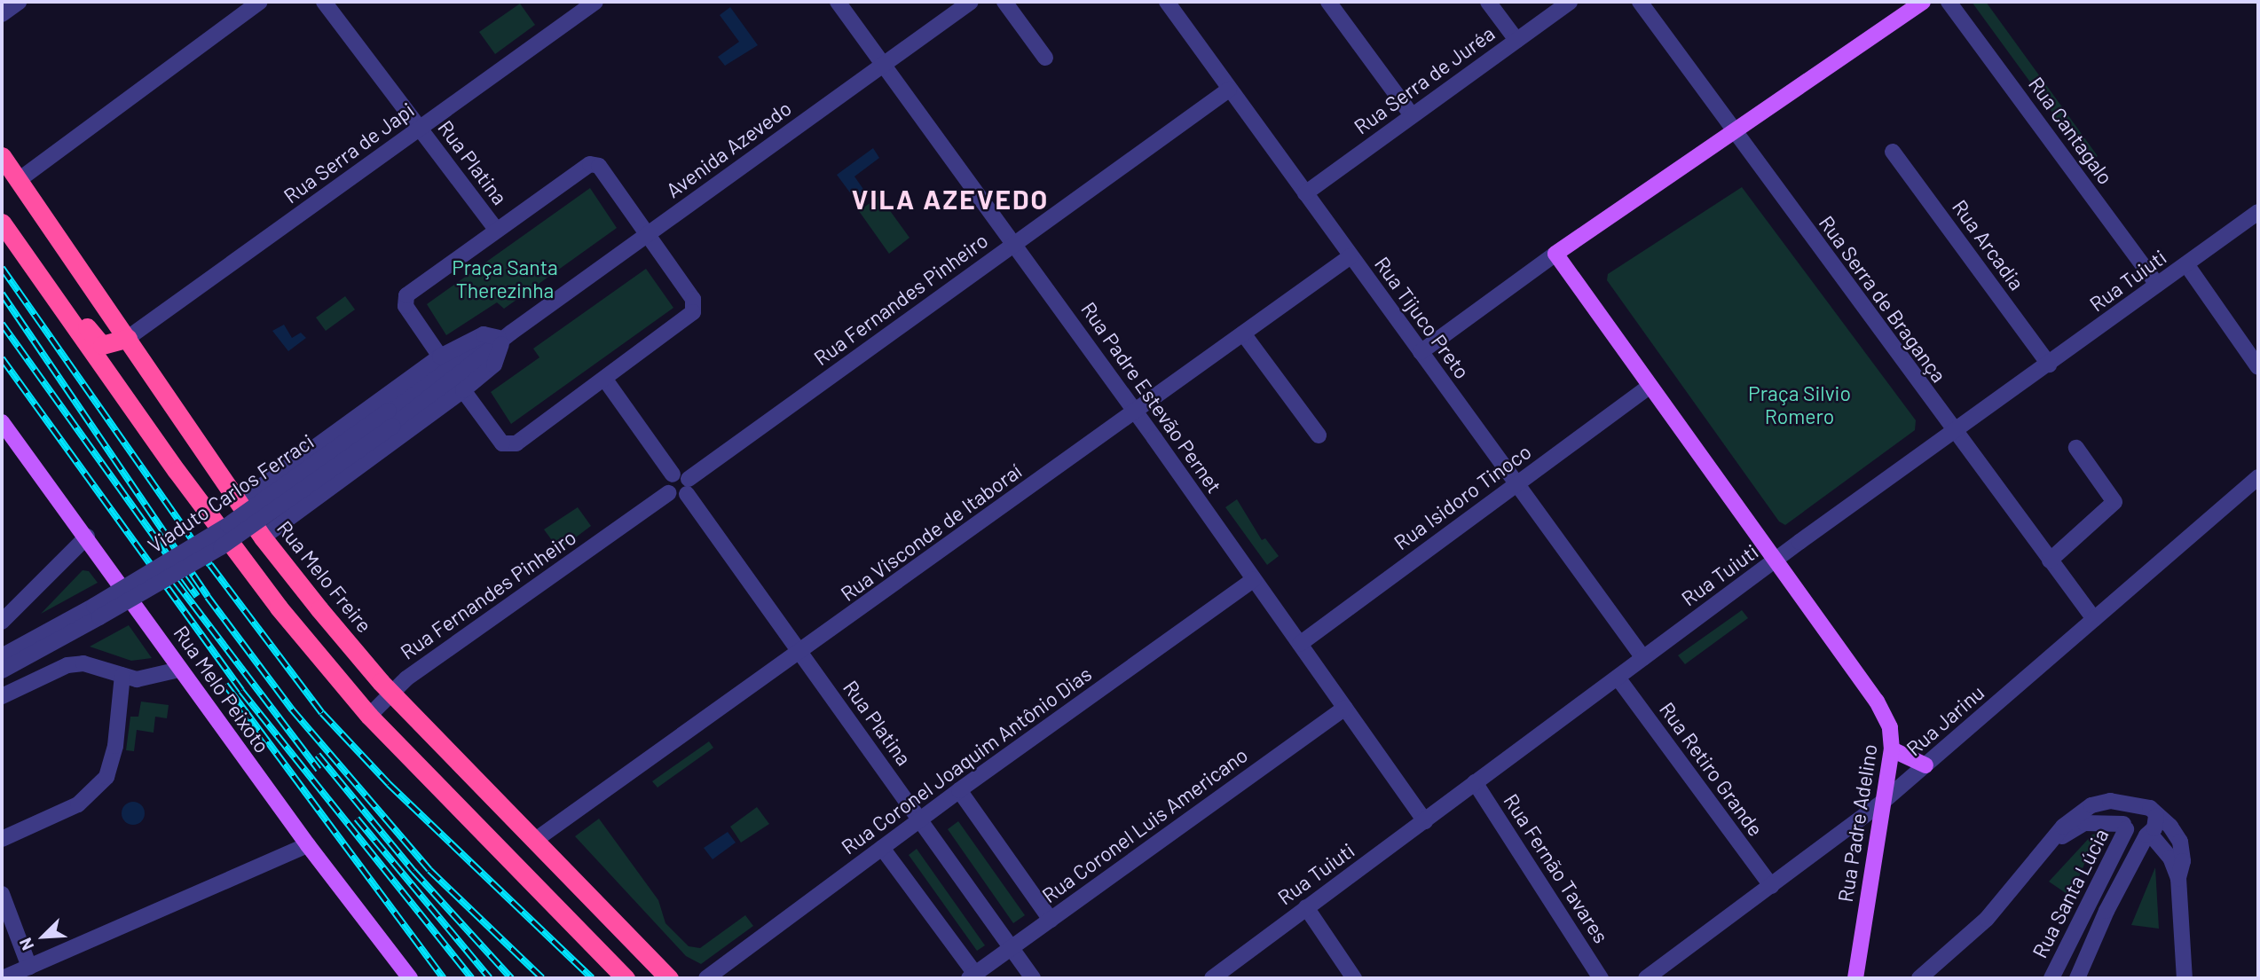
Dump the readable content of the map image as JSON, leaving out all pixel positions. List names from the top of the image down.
{
  "streets": {
    "highway": ["Rua Melo Freire"],
    "main road": ["Rua Melo Peixoto", "Rua Padre Adelino"],
    "street": [
      "Rua Serra de Juréa",
      "Rua Cantagalo",
      "Avenida Azevedo",
      "Rua Serra de Japi",
      "Rua Platina",
      "Rua Arcadia",
      "Rua Tuiuti",
      "Rua Fernandes Pinheiro",
      "Rua Serra de Bragança",
      "Rua Tijuco Preto",
      "Rua Padre Estevão Pernet",
      "Viaduto Carlos Ferraci",
      "Rua Isidoro Tinoco",
      "Rua Visconde de Itaboraí",
      "Rua Jarinu",
      "Rua Coronel Joaquim Antônio Dias",
      "Rua Retiro Grande",
      "Rua Coronel Luis Americano",
      "Rua Fernão Tavares",
      "Rua Santa Lúcia"
    ]
  },
  "crossings": [
    ["Rua Serra de Juréa", "Rua Tijuco Preto"],
    ["Rua Cantagalo", "Rua Tuiuti"],
    ["Avenida Azevedo", "Rua Padre Estevão Pernet"],
    ["Avenida Azevedo", "Viaduto Carlos Ferraci"],
    ["Avenida Azevedo", "Rua Melo Freire"],
    ["Rua Serra de Japi", "Rua Platina"],
    ["Rua Serra de Japi", "Rua Melo Freire"],
    ["Rua Platina", "Rua Fernandes Pinheiro"],
    ["Rua Platina", "Rua Visconde de Itaboraí"],
    ["Rua Platina", "Rua Coronel Joaquim Antônio Dias"],
    ["Rua Platina", "Rua Coronel Luis Americano"],
    ["Rua Arcadia", "Rua Tuiuti"],
    ["Rua Tuiuti", "Rua Serra de Bragança"],
    ["Rua Tuiuti", "Rua Tijuco Preto"],
    ["Rua Tuiuti", "Rua Padre Estevão Pernet"],
    ["Rua Tuiuti", "Rua Retiro Grande"],
    ["Rua Tuiuti", "Rua Padre Adelino"],
    ["Rua Tuiuti", "Rua Fernão Tavares"],
    ["Rua Fernandes Pinheiro", "Rua Tijuco Preto"],
    ["Rua Fernandes Pinheiro", "Rua Padre Estevão Pernet"],
    ["Rua Fernandes Pinheiro", "Rua Melo Freire"],
    ["Rua Serra de Bragança", "Rua Jarinu"],
    ["Rua Tijuco Preto", "Rua Isidoro Tinoco"],
    ["Rua Tijuco Preto", "Rua Visconde de Itaboraí"],
    ["Rua Padre Estevão Pernet", "Rua Isidoro Tinoco"],
    ["Rua Padre Estevão Pernet", "Rua Visconde de Itaboraí"],
    ["Rua Padre Estevão Pernet", "Rua Coronel Joaquim Antônio Dias"],
    ["Rua Padre Estevão Pernet", "Rua Coronel Luis Americano"],
    ["Rua Visconde de Itaboraí", "Rua Melo Freire"],
    ["Rua Jarinu", "Rua Retiro Grande"],
    ["Rua Jarinu", "Rua Padre Adelino"]
  ],
  "districts": ["VILA AZEVEDO"],
  "parks": ["Praça Santa Therezinha", "Praça Silvio Romero"],
  "north": "bottom left"
}
